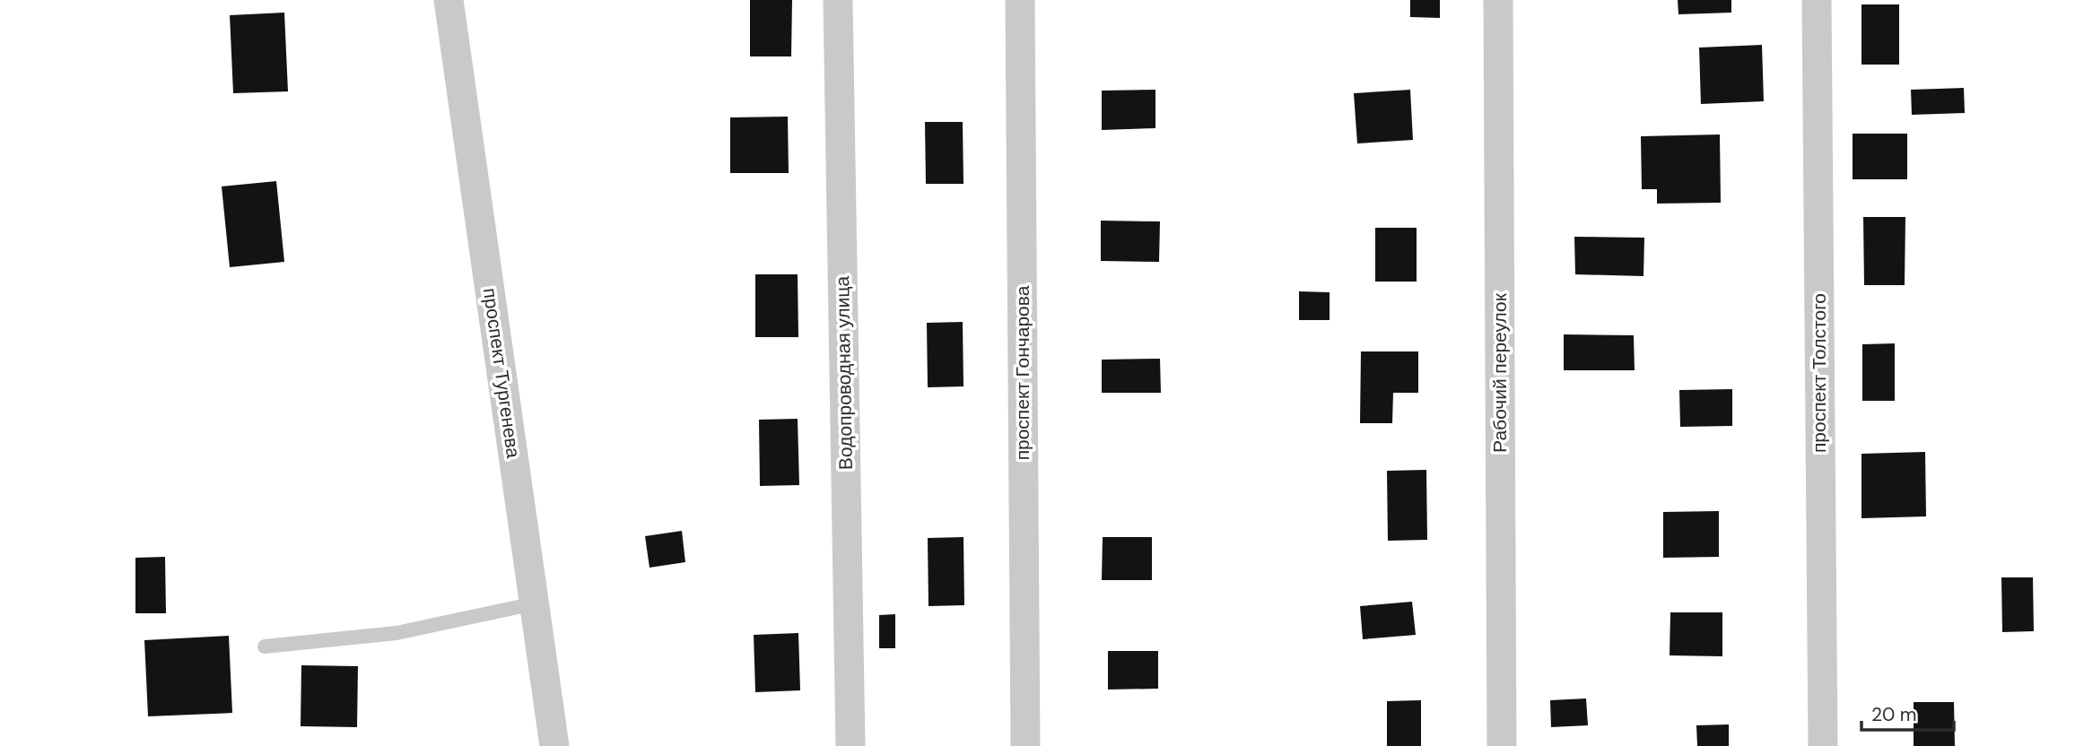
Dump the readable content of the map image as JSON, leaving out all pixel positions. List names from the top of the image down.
{
  "streets": {
    "street": [
      "проспект Тургенева",
      "Водопроводная улица",
      "проспект Гончарова",
      "Рабочий переулок",
      "проспект Толстого"
    ]
  },
  "scale_bar": "20 m"
}
